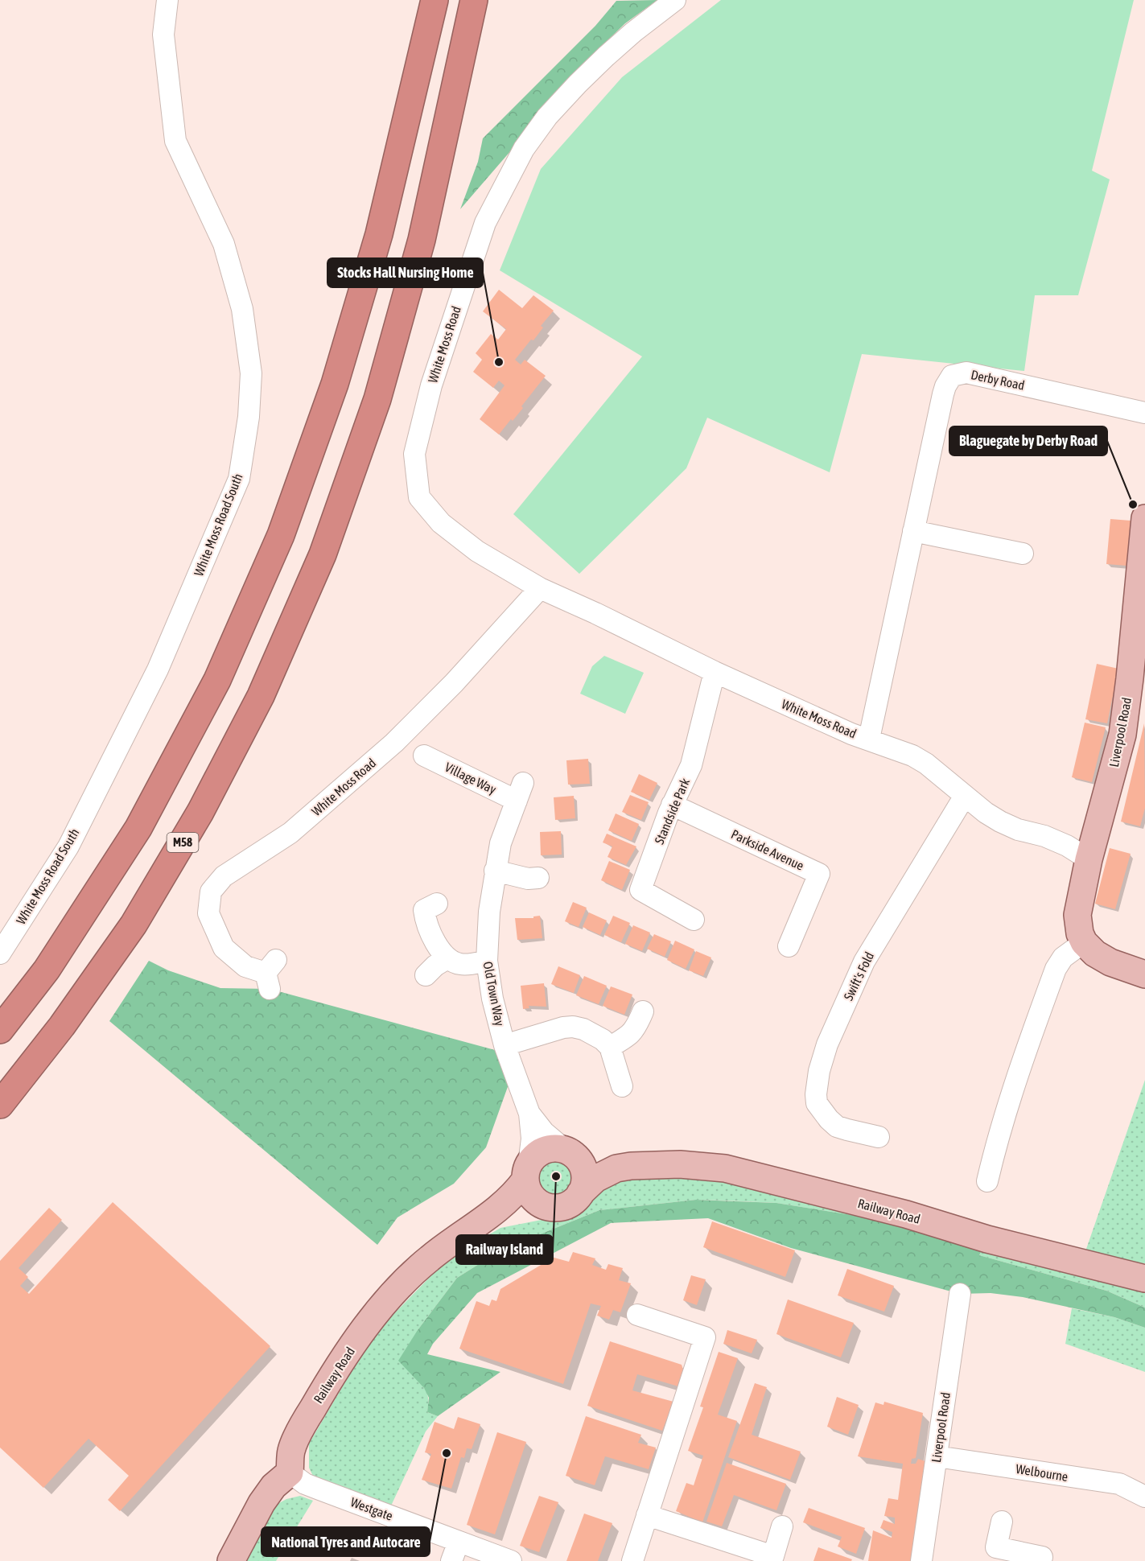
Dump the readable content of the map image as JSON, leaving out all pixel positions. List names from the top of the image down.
{
  "streets": {
    "highway": ["M58"],
    "main road": ["Liverpool Road", "Railway Road"],
    "street": [
      "White Moss Road",
      "Derby Road",
      "White Moss Road South",
      "Village Way",
      "Standside Park",
      "Parkside Avenue",
      "Swift's Fold",
      "Old Town Way",
      "Welbourne",
      "Westgate"
    ]
  },
  "crossings": [
    ["White Moss Road", "Derby Road"],
    ["White Moss Road", "Liverpool Road"],
    ["White Moss Road", "Standside Park"],
    ["White Moss Road", "Swift's Fold"],
    ["Liverpool Road", "Welbourne"],
    ["Village Way", "Old Town Way"],
    ["Standside Park", "Parkside Avenue"],
    ["Old Town Way", "Railway Road"],
    ["Railway Road", "Westgate"]
  ],
  "places": [
    "Stocks Hall Nursing Home",
    "Blaguegate by Derby Road",
    "Railway Island",
    "National Tyres and Autocare"
  ]
}
